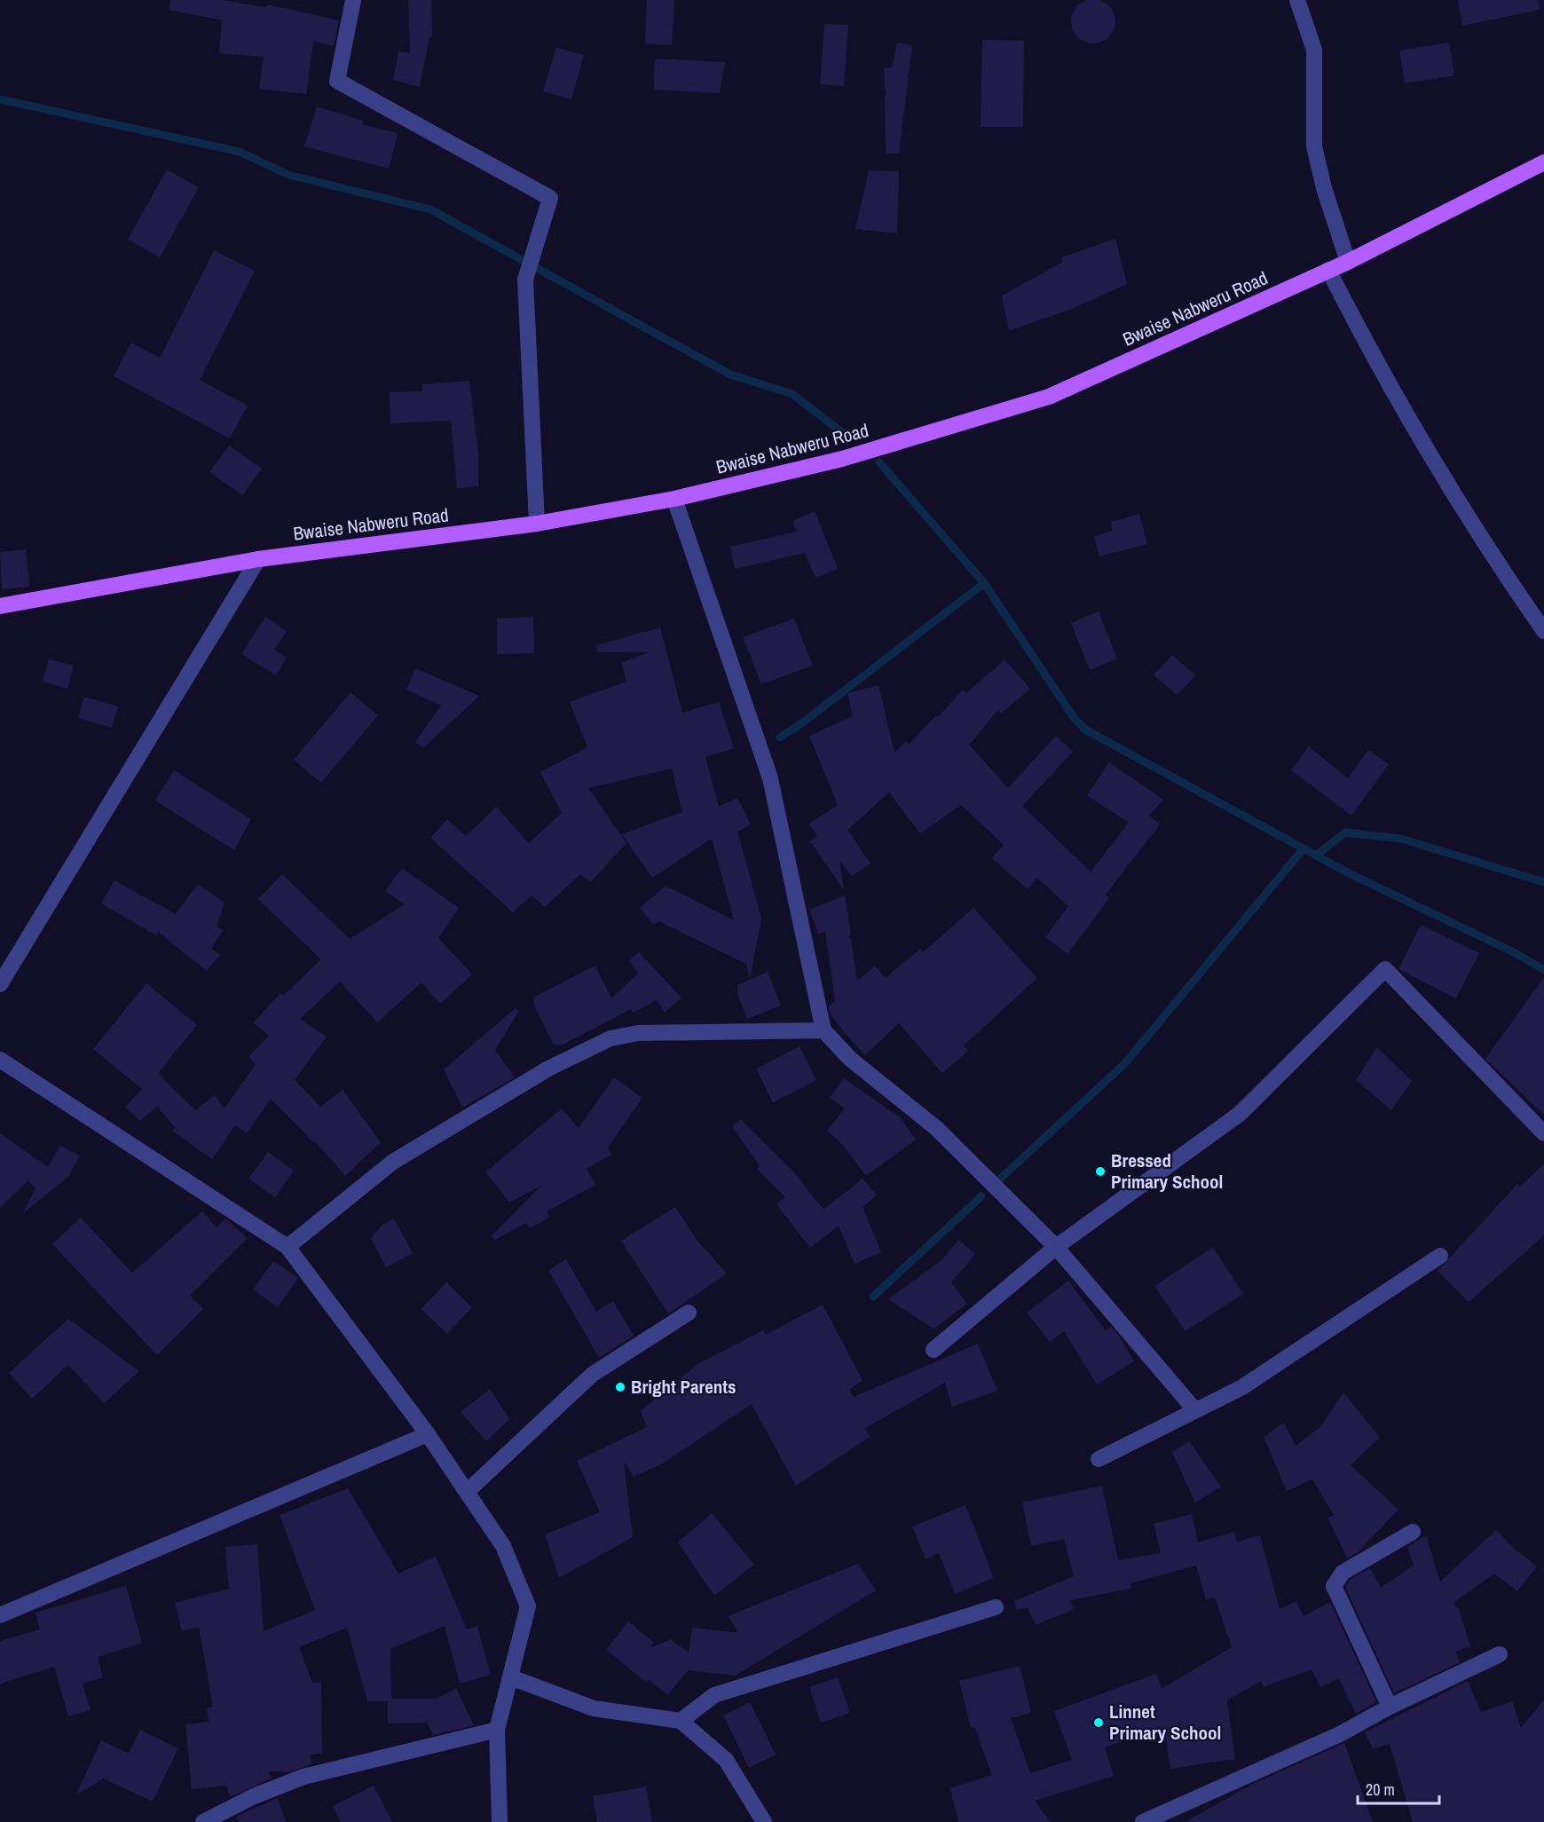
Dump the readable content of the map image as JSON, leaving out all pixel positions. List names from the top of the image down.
{
  "streets": {
    "main road": ["Bwaise Nabweru Road"]
  },
  "places": ["Bressed Primary School", "Bright Parents", "Linnet Primary School"],
  "scale_bar": "20 m"
}
